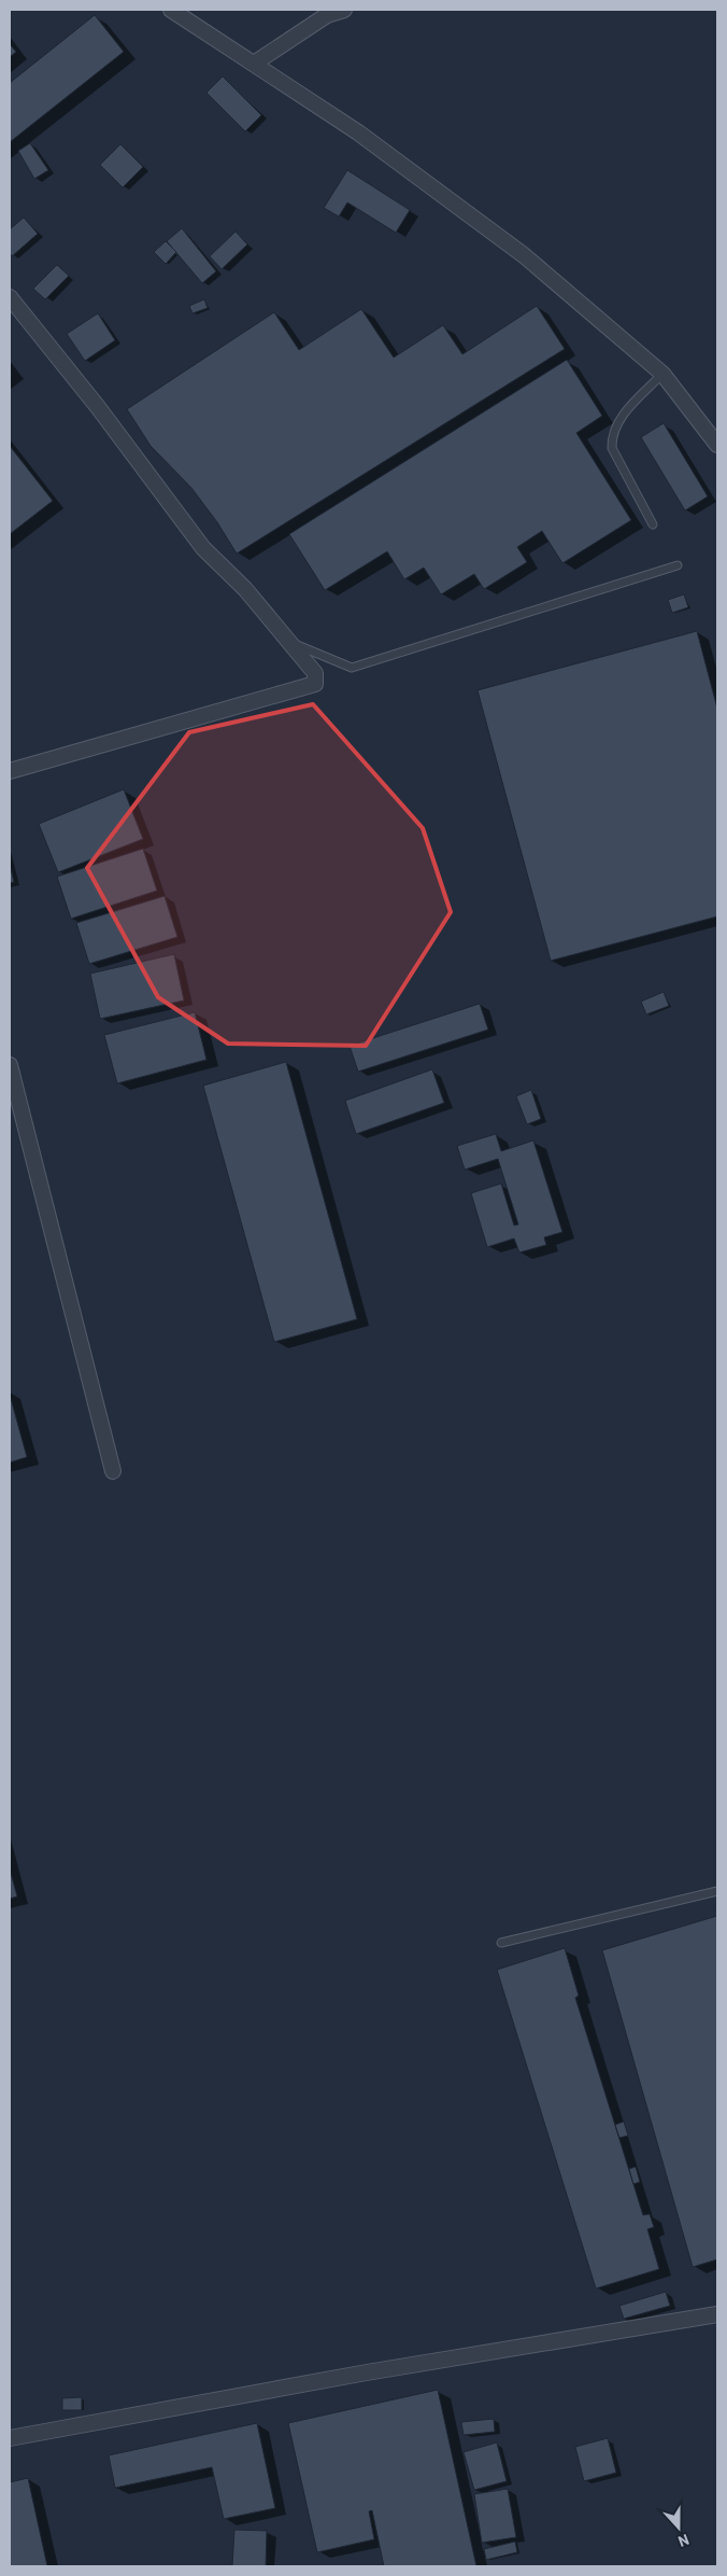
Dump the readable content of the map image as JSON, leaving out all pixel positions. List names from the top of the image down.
{
  "north": "bottom"
}
